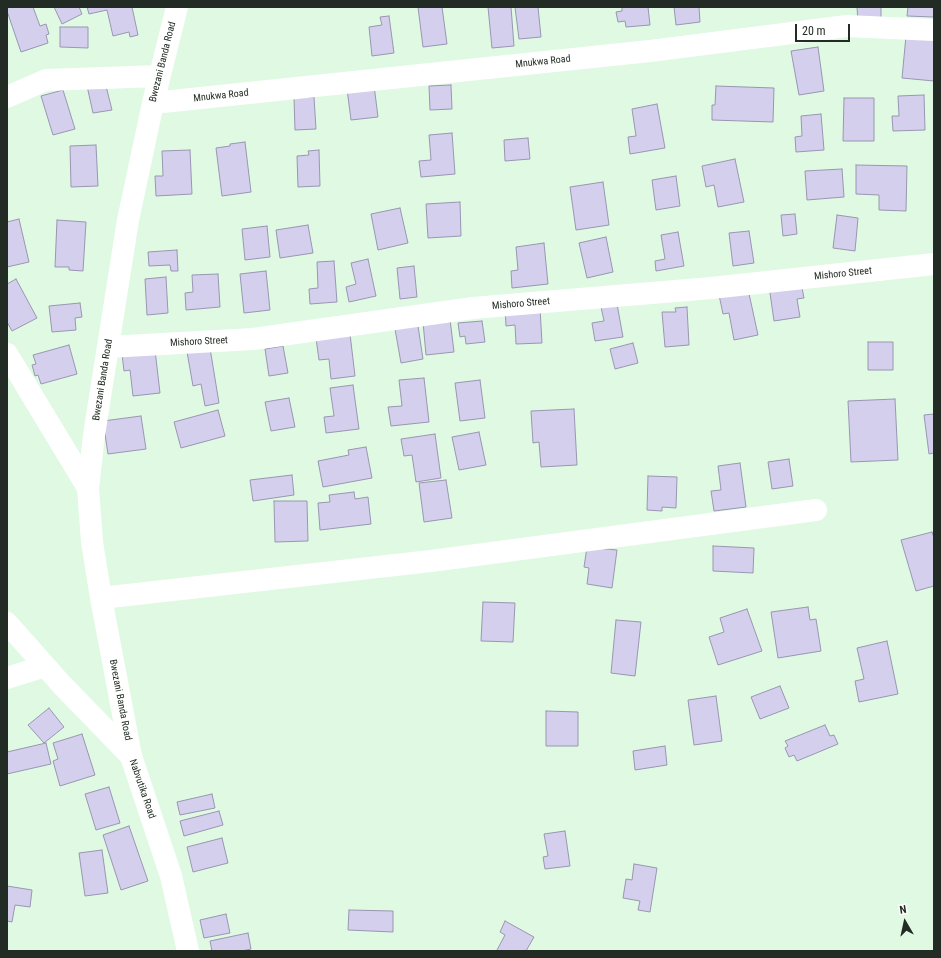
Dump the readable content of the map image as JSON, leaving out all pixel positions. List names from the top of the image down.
{
  "streets": {
    "street": [
      "Bwezani Banda Road",
      "Mnukwa Road",
      "Mishoro Street",
      "Nabvutika Road"
    ]
  },
  "crossings": [
    ["Bwezani Banda Road", "Mnukwa Road"],
    ["Bwezani Banda Road", "Mishoro Street"],
    ["Bwezani Banda Road", "Nabvutika Road"]
  ],
  "scale_bar": "20 m",
  "north": "top"
}
